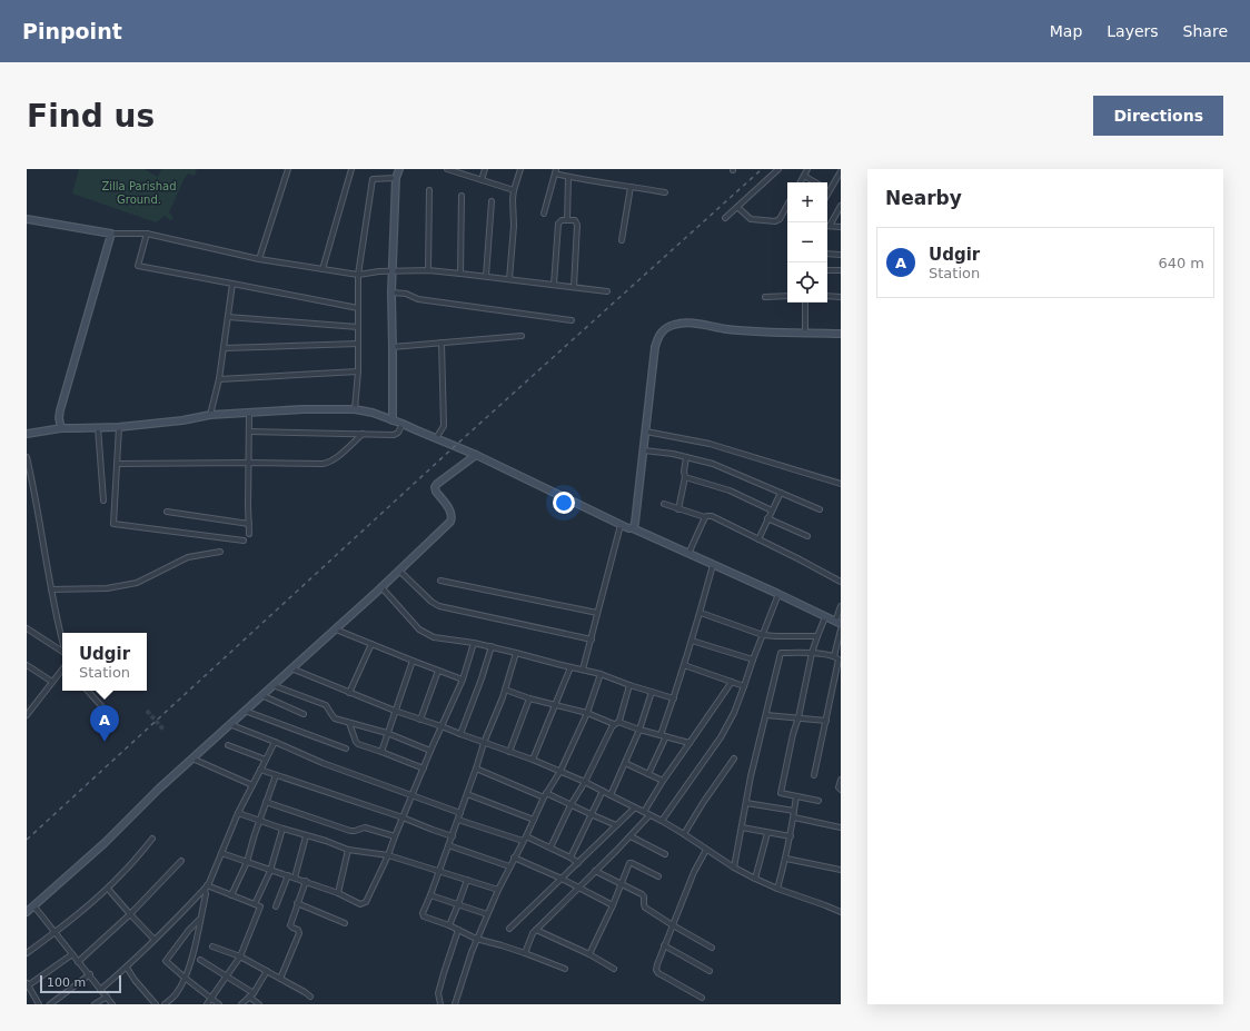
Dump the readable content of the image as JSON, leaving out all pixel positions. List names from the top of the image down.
{
  "parks": ["Zilla Parishad Ground."],
  "scale_bar": "100 m",
  "page": {
    "header": "Pinpoint",
    "nav": ["Map", "Layers", "Share"],
    "buttons": "Directions",
    "title": "Find us",
    "heading": "Nearby",
    "map_buttons": ["+", "−"],
    "list": [
      {
        "mark": "A",
        "name": "Udgir",
        "note": "Station",
        "value": "640 m"
      }
    ],
    "popup": ["Udgir", "Station"],
    "pins": "A",
    "scale": "100 m"
  }
}
